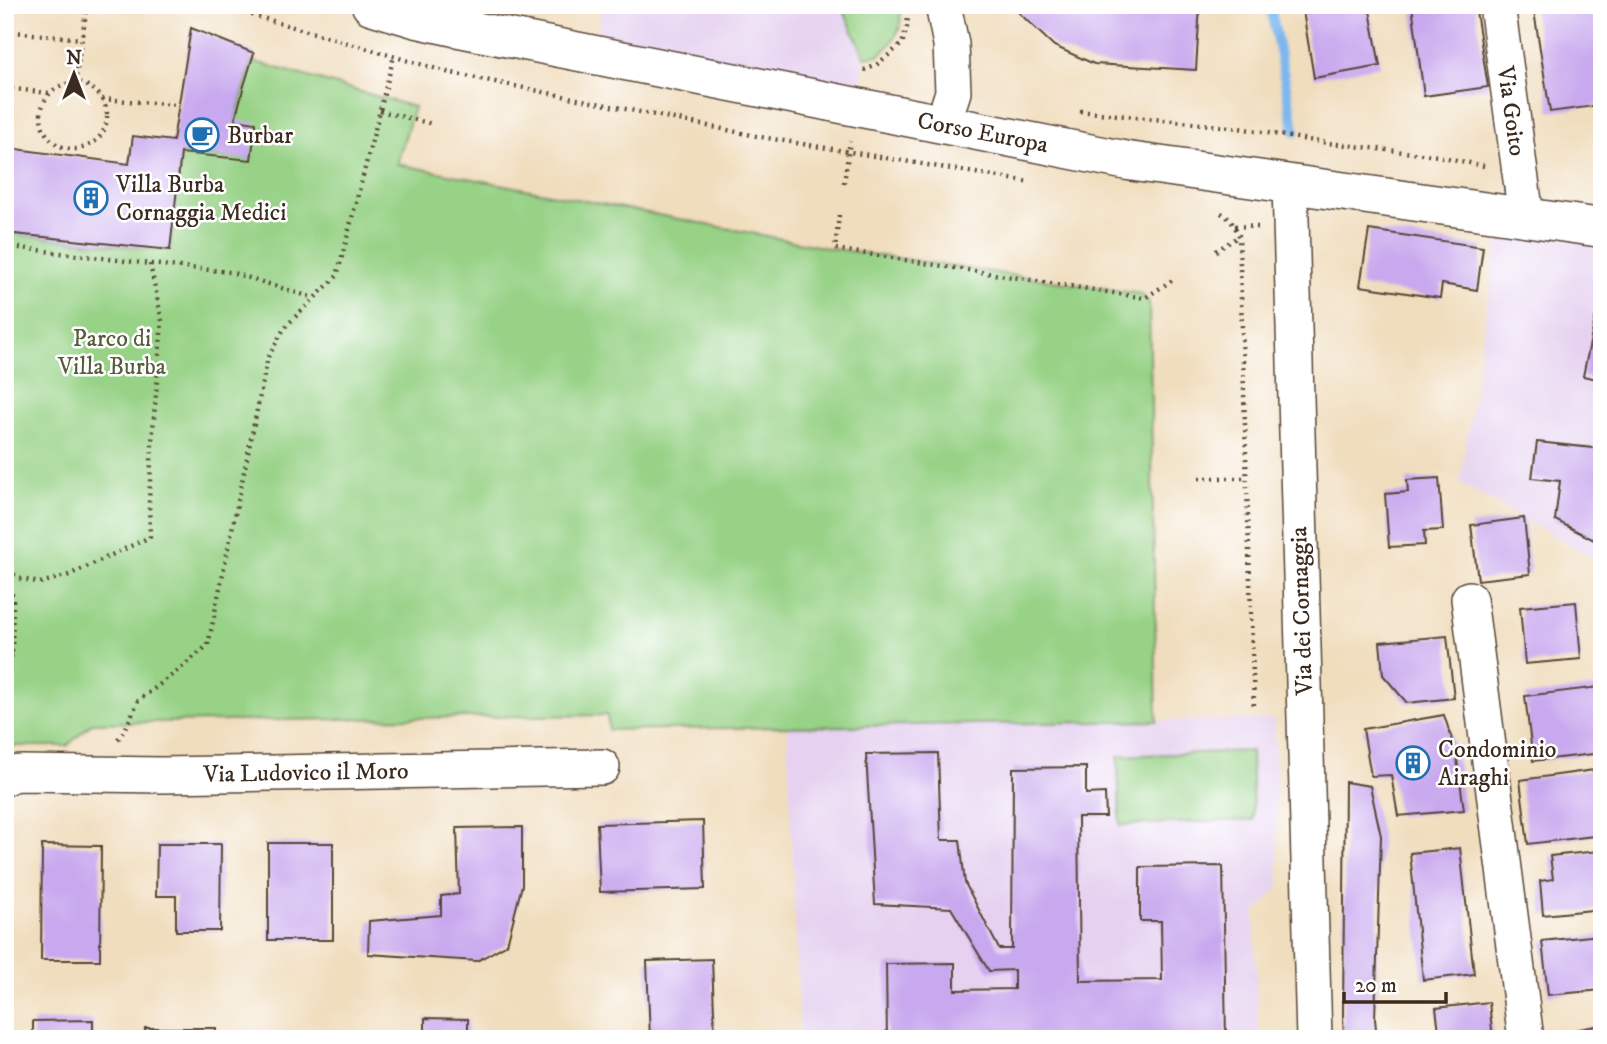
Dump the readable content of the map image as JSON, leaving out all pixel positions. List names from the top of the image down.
{
  "streets": {
    "main road": ["Corso Europa"],
    "street": ["Via Goito", "Via dei Cornaggia", "Via Ludovico il Moro"]
  },
  "crossings": [
    ["Via Goito", "Corso Europa"],
    ["Corso Europa", "Via dei Cornaggia"]
  ],
  "parks": ["Parco di Villa Burba"],
  "places": {
    "cafe": ["Burbar"],
    "building": ["Villa Burba Cornaggia Medici", "Condominio Airaghi"]
  },
  "scale_bar": "20 m",
  "north": "top"
}
